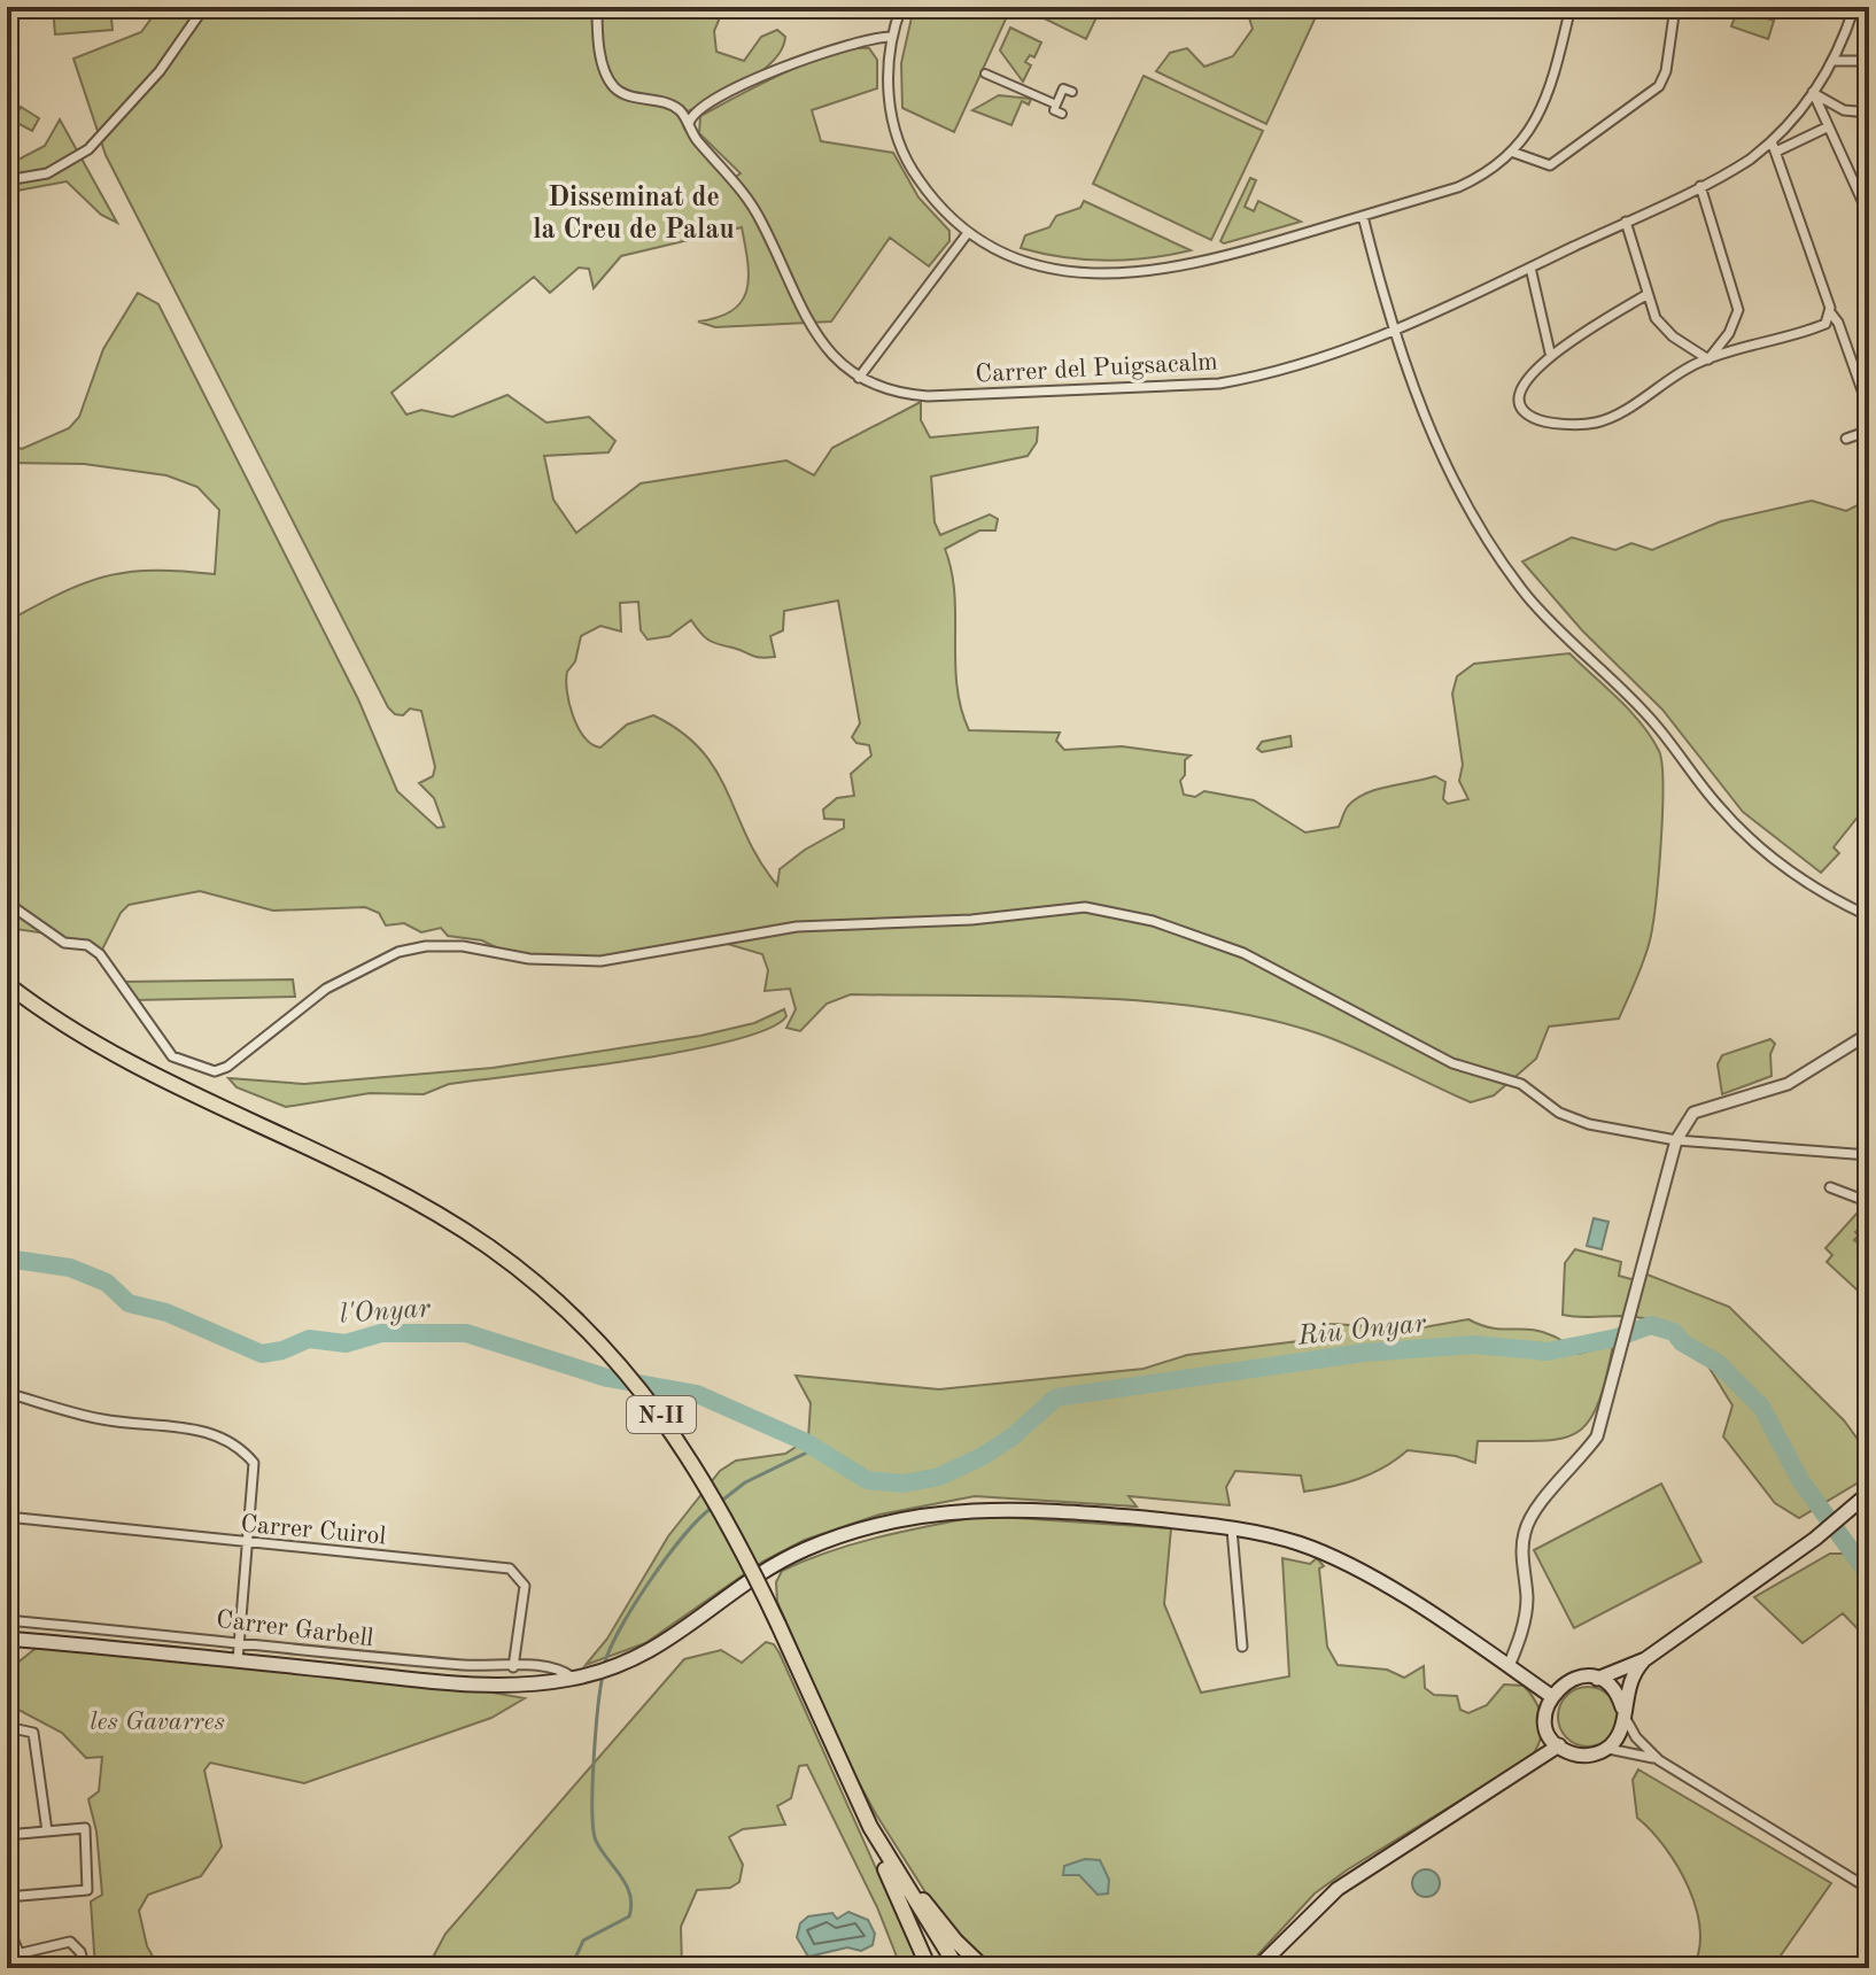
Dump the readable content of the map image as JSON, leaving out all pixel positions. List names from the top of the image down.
{
  "streets": {
    "highway": ["N-II"],
    "street": ["Carrer del Puigsacalm", "Carrer Cuirol", "Carrer Garbell"]
  },
  "crossings": [
    ["Carrer Cuirol", "Carrer Garbell"]
  ],
  "districts": ["Disseminat de la Creu de Palau"],
  "water": ["l'Onyar", "Riu Onyar"],
  "parks": ["les Gavarres"]
}
